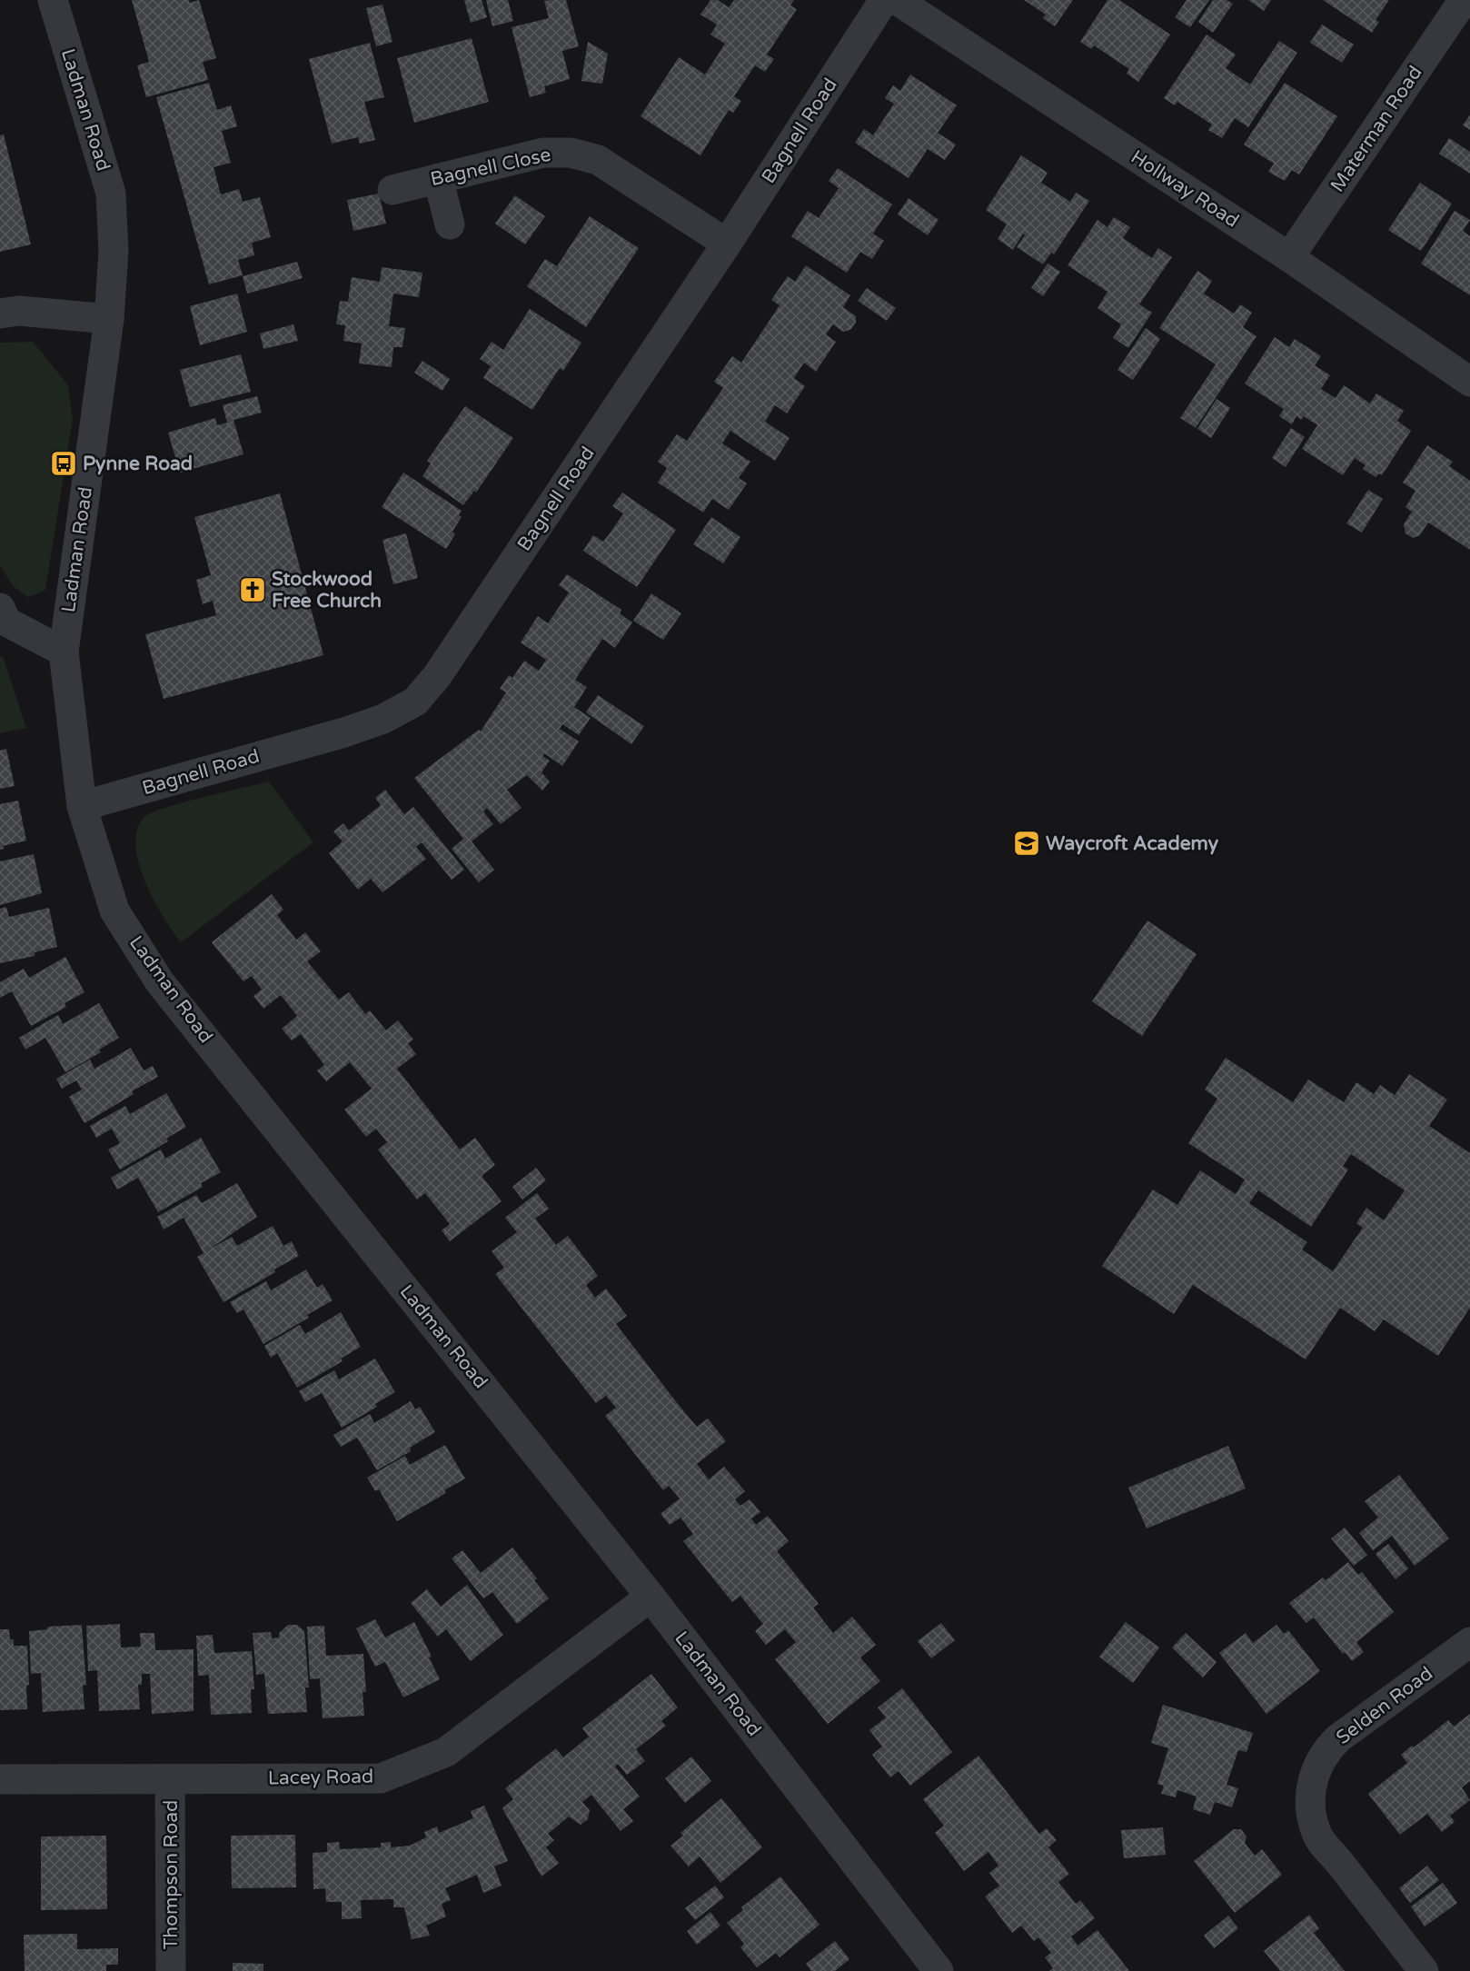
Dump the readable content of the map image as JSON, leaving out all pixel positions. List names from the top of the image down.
{
  "streets": {
    "street": [
      "Ladman Road",
      "Materman Road",
      "Bagnell Road",
      "Bagnell Close",
      "Hollway Road",
      "Selden Road",
      "Lacey Road",
      "Thompson Road"
    ]
  },
  "crossings": [
    ["Ladman Road", "Bagnell Road"],
    ["Ladman Road", "Lacey Road"],
    ["Materman Road", "Hollway Road"],
    ["Bagnell Road", "Bagnell Close"],
    ["Lacey Road", "Thompson Road"]
  ],
  "places": {
    "bus stop": ["Pynne Road"],
    "church": ["Stockwood Free Church"],
    "school or university": ["Waycroft Academy"]
  }
}
